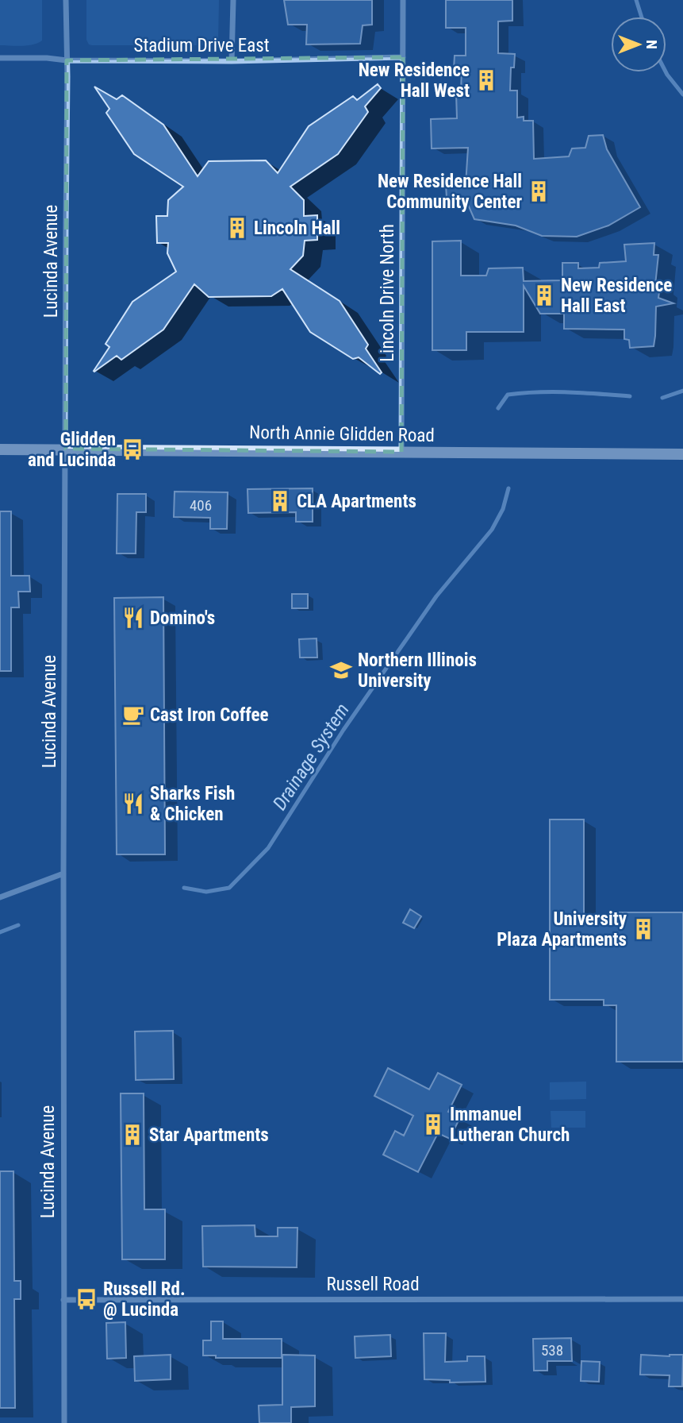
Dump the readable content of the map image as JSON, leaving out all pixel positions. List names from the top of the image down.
{
  "streets": {
    "main road": ["North Annie Glidden Road"],
    "street": [
      "Stadium Drive East",
      "Lucinda Avenue",
      "Lincoln Drive North",
      "Russell Road"
    ]
  },
  "crossings": [
    ["Stadium Drive East", "Lucinda Avenue"],
    ["Stadium Drive East", "Lincoln Drive North"],
    ["Lucinda Avenue", "North Annie Glidden Road"],
    ["Lucinda Avenue", "Russell Road"],
    ["Lincoln Drive North", "North Annie Glidden Road"]
  ],
  "water": ["Drainage System"],
  "places": {
    "building": [
      "New Residence Hall West",
      "New Residence Hall Community Center",
      "Lincoln Hall",
      "New Residence Hall East",
      "CLA Apartments",
      "University Plaza Apartments",
      "Immanuel Lutheran Church",
      "Star Apartments"
    ],
    "bus stop": ["Glidden and Lucinda", "Russell Rd. @ Lucinda"],
    "restaurant": ["Domino's", "Sharks Fish & Chicken"],
    "school or university": ["Northern Illinois University"],
    "cafe": ["Cast Iron Coffee"]
  },
  "house_numbers": ["406", "538"],
  "north": "right"
}
